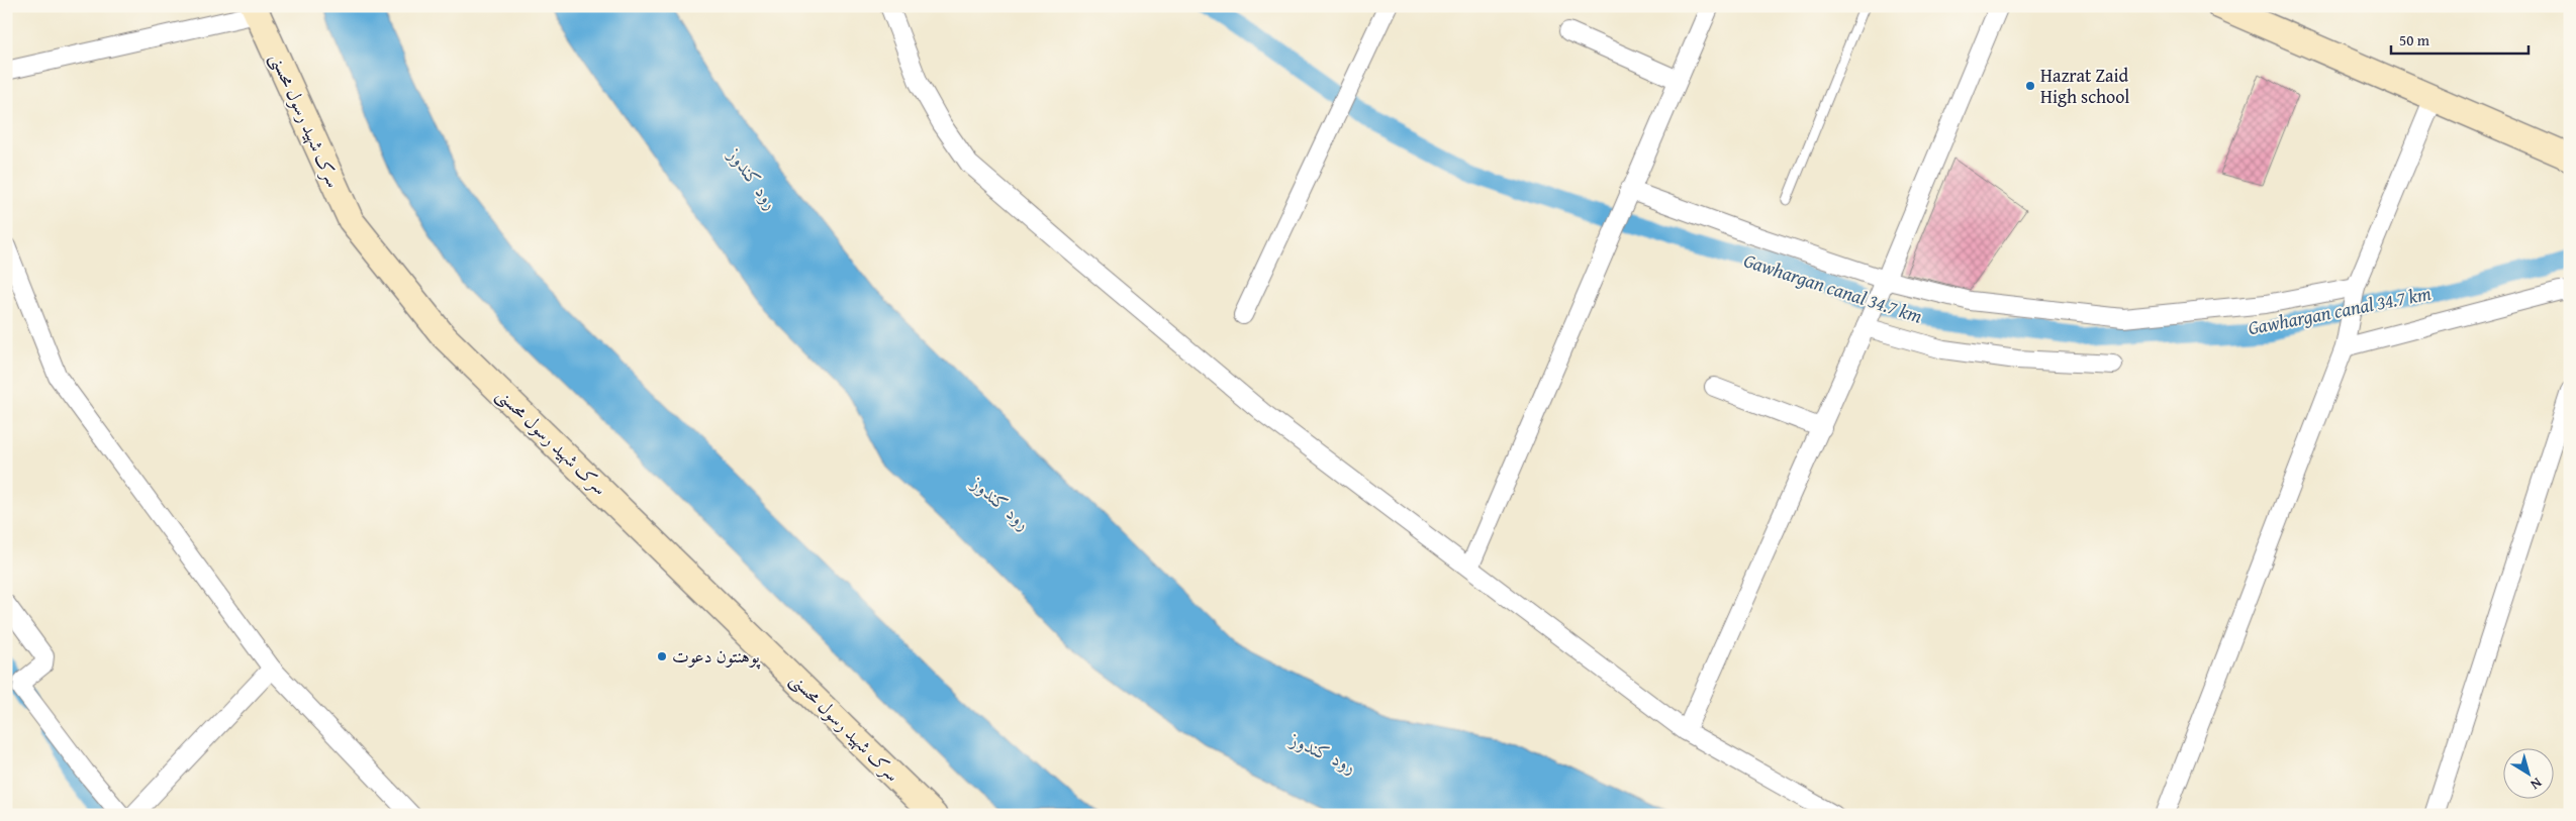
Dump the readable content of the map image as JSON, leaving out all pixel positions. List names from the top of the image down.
{
  "streets": {
    "street": ["سرک شهید رسول محسنی"]
  },
  "water": ["رود کندوز", "Gawhargan canal 34.7 km"],
  "places": ["Hazrat Zaid High school", "پوهنتون دعوت"],
  "scale_bar": "50 m",
  "north": "bottom right"
}
